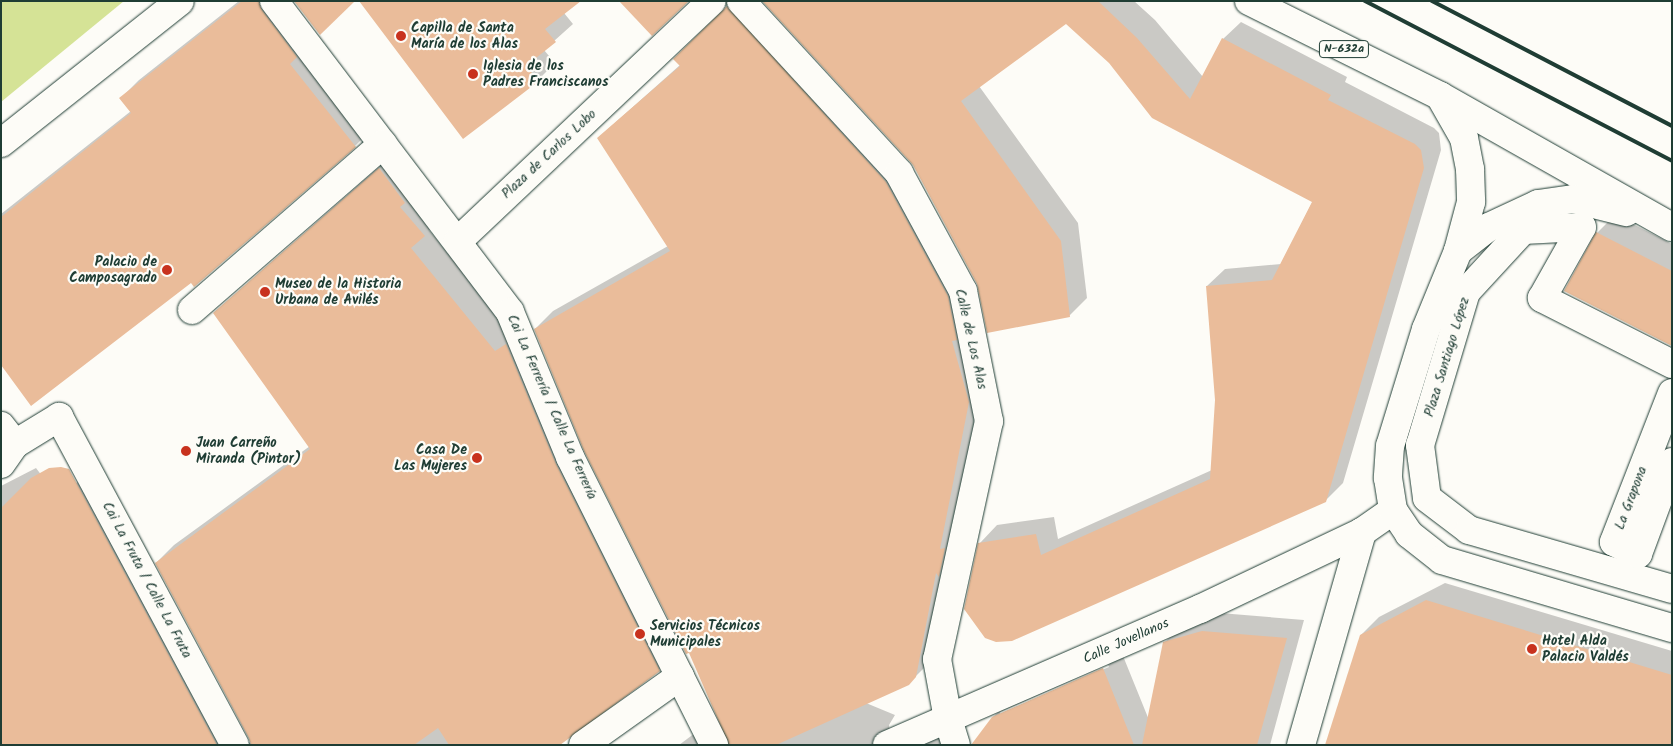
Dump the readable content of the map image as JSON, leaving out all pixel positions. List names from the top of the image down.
{
  "streets": {
    "street": [
      "N-632a",
      "Plaza de Carlos Lobo",
      "Calle de Los Alas",
      "Plaza Santiago López",
      "Cai La Ferrería / Calle La Ferrería",
      "La Grapona",
      "Cai La Fruta / Calle La Fruta",
      "Calle Jovellanos"
    ]
  },
  "crossings": [
    ["Calle de Los Alas", "Calle Jovellanos"]
  ],
  "places": [
    "Capilla de Santa María de los Alas",
    "Iglesia de los Padres Franciscanos",
    "Palacio de Camposagrado",
    "Museo de la Historia Urbana de Avilés",
    "Juan Carreño Miranda (Pintor)",
    "Casa De Las Mujeres",
    "Servicios Técnicos Municipales",
    "Hotel Alda Palacio Valdés"
  ]
}
